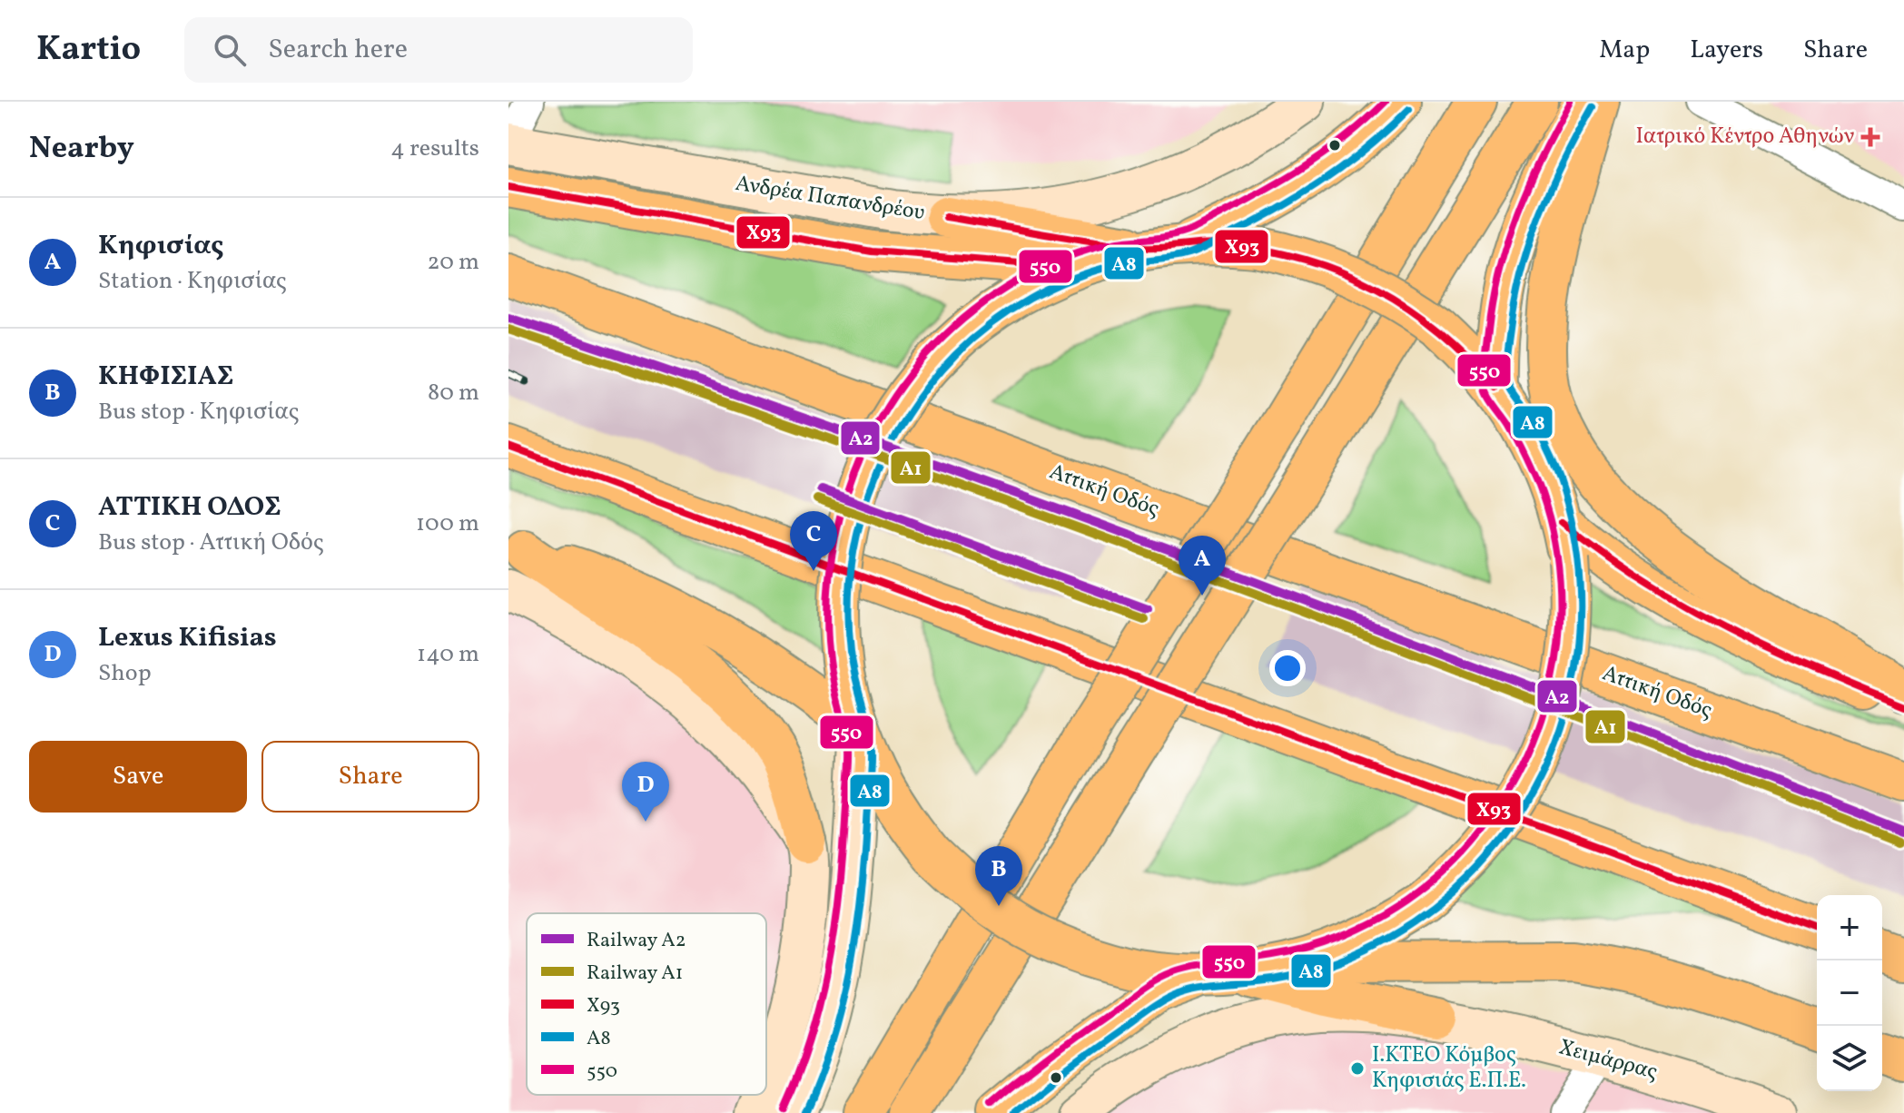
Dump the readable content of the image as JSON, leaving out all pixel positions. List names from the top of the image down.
{
  "streets": {
    "main road": ["Αττική Οδός"],
    "street": ["Ανδρέα Παπανδρέου", "Χειμάρρας"]
  },
  "places": {
    "health": ["Ιατρικό Κέντρο Αθηνών"],
    "other": ["Ι.ΚΤΕΟ Κόμβος Κηφισιάς Ε.Π.Ε."]
  },
  "lines": [
    "transit line 550",
    "transit line A8",
    "transit line X93",
    "rail line A2",
    "rail line A1"
  ],
  "legend": [
    "Railway A2",
    "Railway A1",
    "X93",
    "A8",
    "550"
  ],
  "page": {
    "header": "Kartio",
    "search": "Search here",
    "nav": ["Map", "Layers", "Share"],
    "heading": ["Nearby", "4 results"],
    "list": [
      {
        "mark": "A",
        "name": "Κηφισίας",
        "note": "Station · Κηφισίας",
        "value": "20 m"
      },
      {
        "mark": "B",
        "name": "ΚΗΦΙΣΙΑΣ",
        "note": "Bus stop · Κηφισίας",
        "value": "80 m"
      },
      {
        "mark": "C",
        "name": "ΑΤΤΙΚΗ ΟΔΟΣ",
        "note": "Bus stop · Αττική Οδός",
        "value": "100 m"
      },
      {
        "mark": "D",
        "name": "Lexus Kifisias",
        "note": "Shop",
        "value": "140 m"
      }
    ],
    "pins": [
      "C",
      "A",
      "D",
      "B"
    ],
    "buttons": ["Save", "Share"],
    "map_buttons": ["+", "−"]
  }
}
